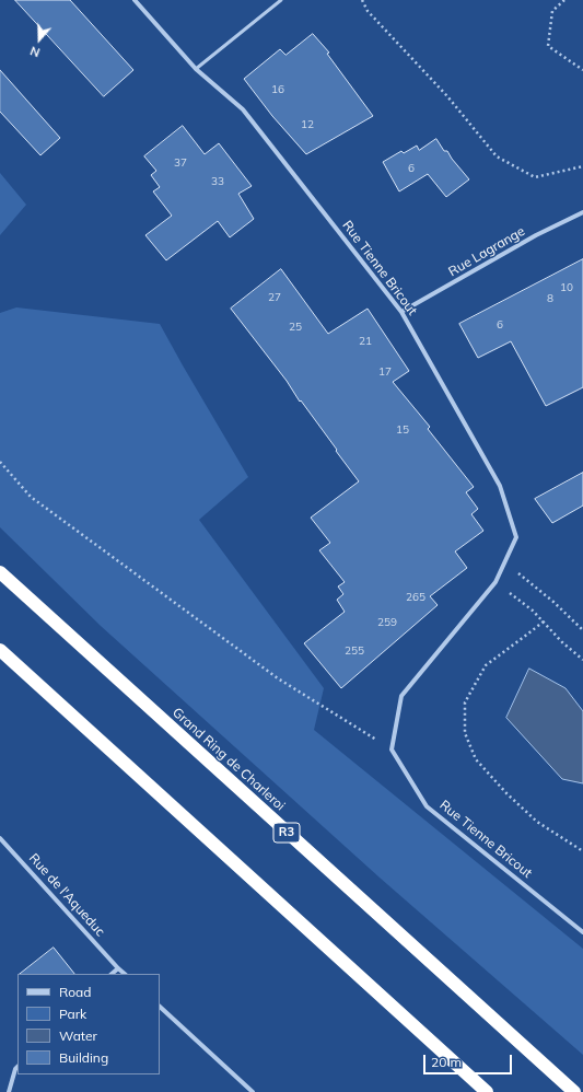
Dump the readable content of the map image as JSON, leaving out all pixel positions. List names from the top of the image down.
{
  "streets": {
    "highway": ["Grand Ring de Charleroi", "R3"],
    "street": ["Rue Lagrange", "Rue Tienne Bricout", "Rue de l'Aqueduc"]
  },
  "crossings": [
    ["Rue Lagrange", "Rue Tienne Bricout"]
  ],
  "house_numbers": [
    "16",
    "12",
    "37",
    "6",
    "33",
    "10",
    "27",
    "8",
    "6",
    "25",
    "21",
    "17",
    "15",
    "265",
    "259",
    "255"
  ],
  "legend": [
    "Road",
    "Park",
    "Water",
    "Building"
  ],
  "scale_bar": "20 m",
  "north": "bottom"
}
